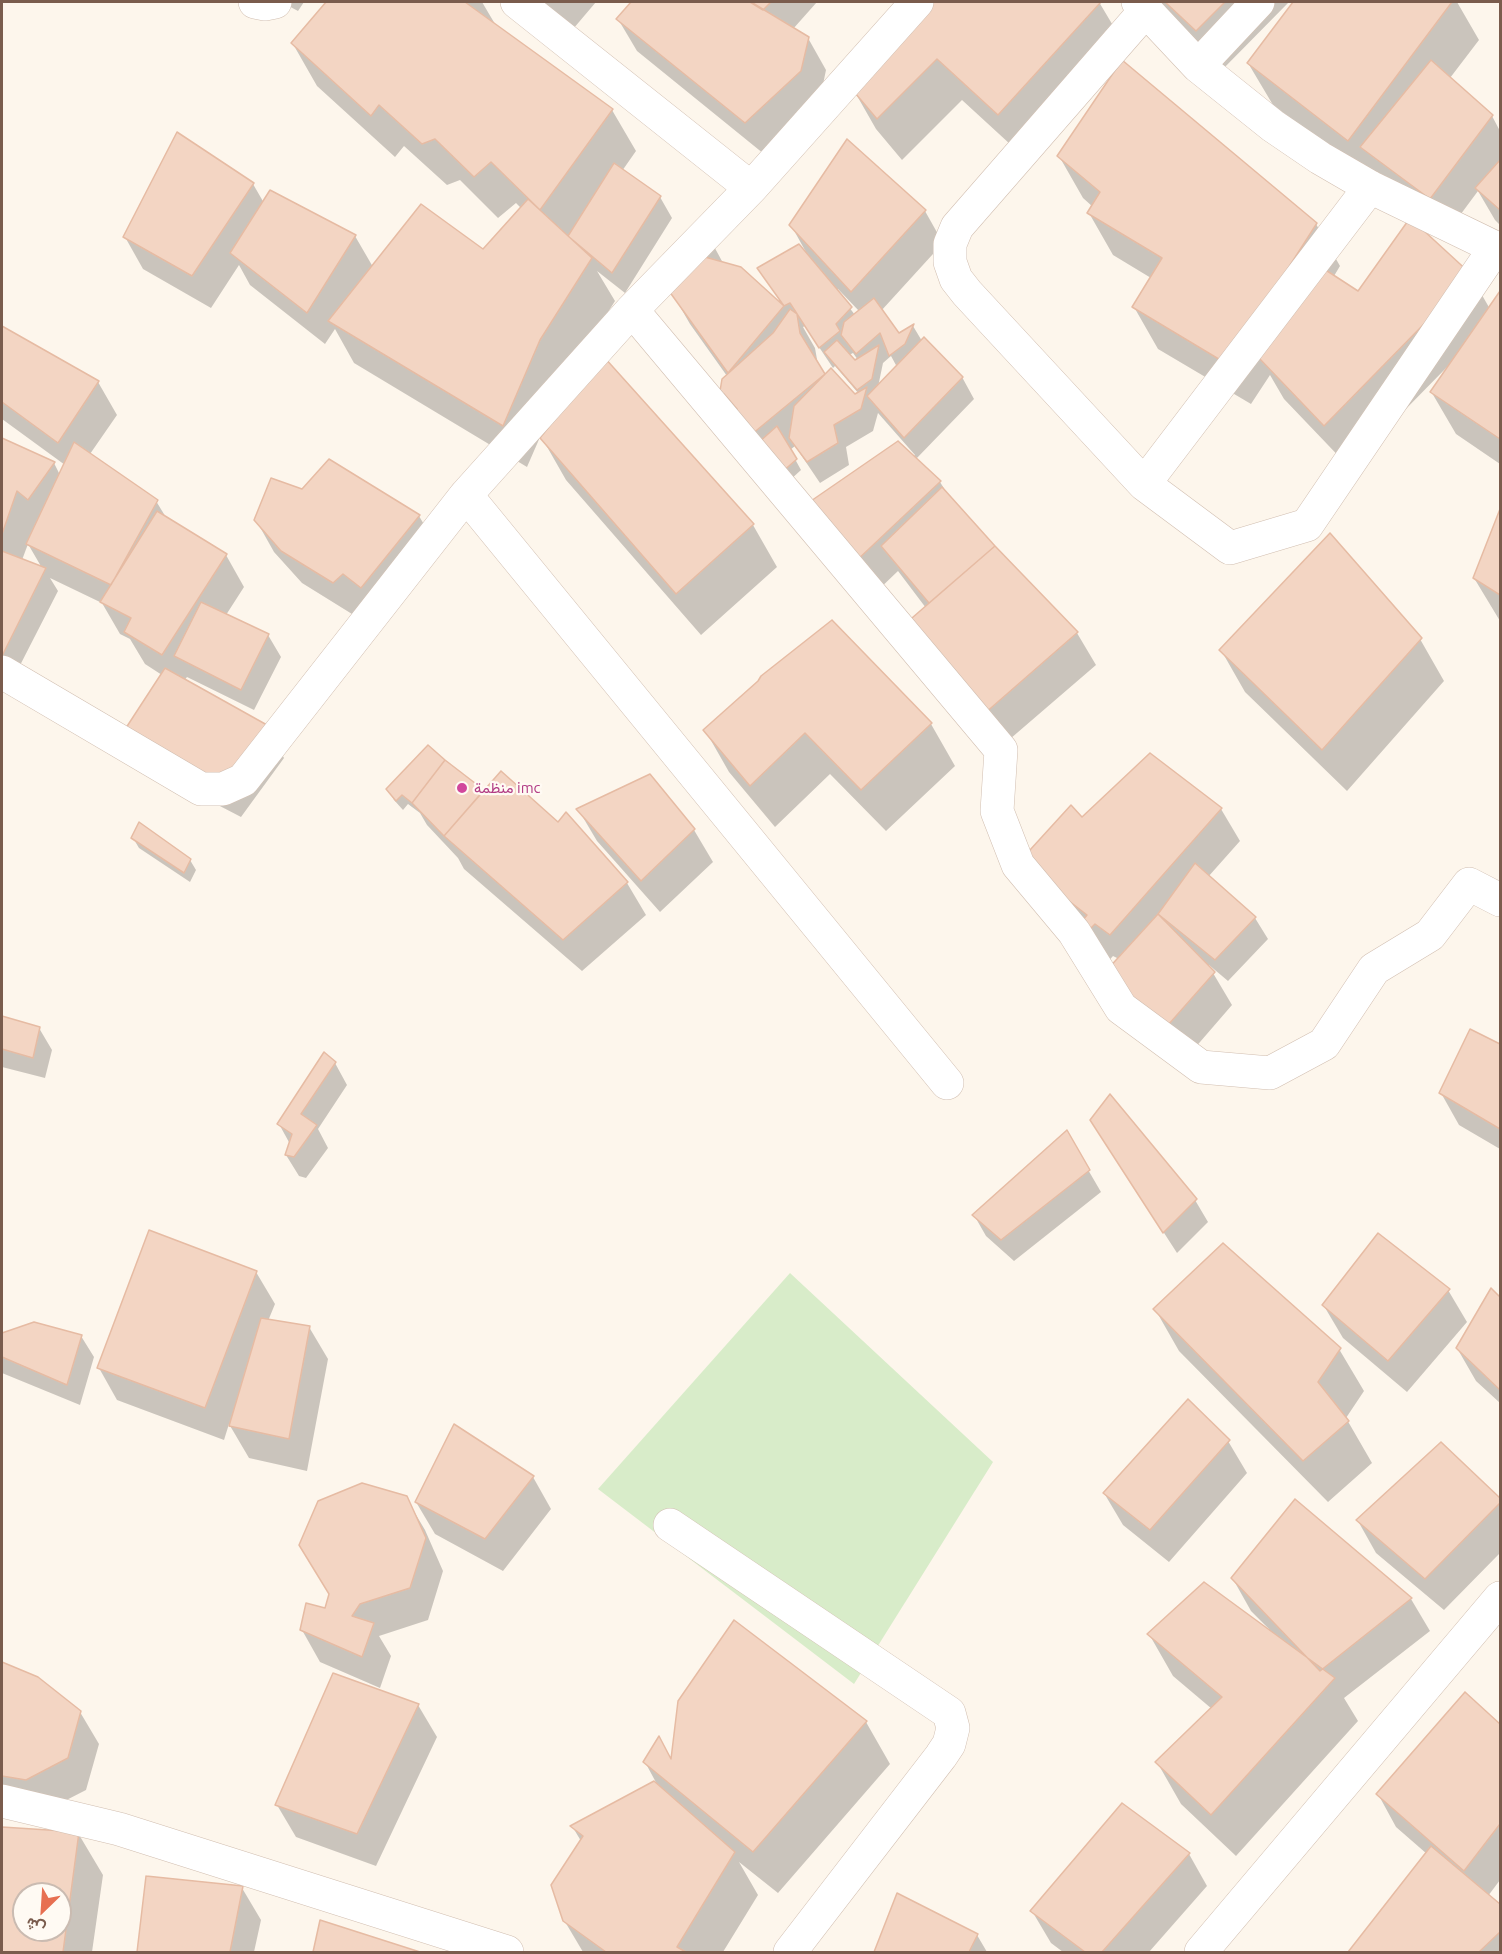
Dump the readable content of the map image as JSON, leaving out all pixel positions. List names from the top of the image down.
{
  "places": ["منظمة imc"],
  "north": "bottom left"
}
